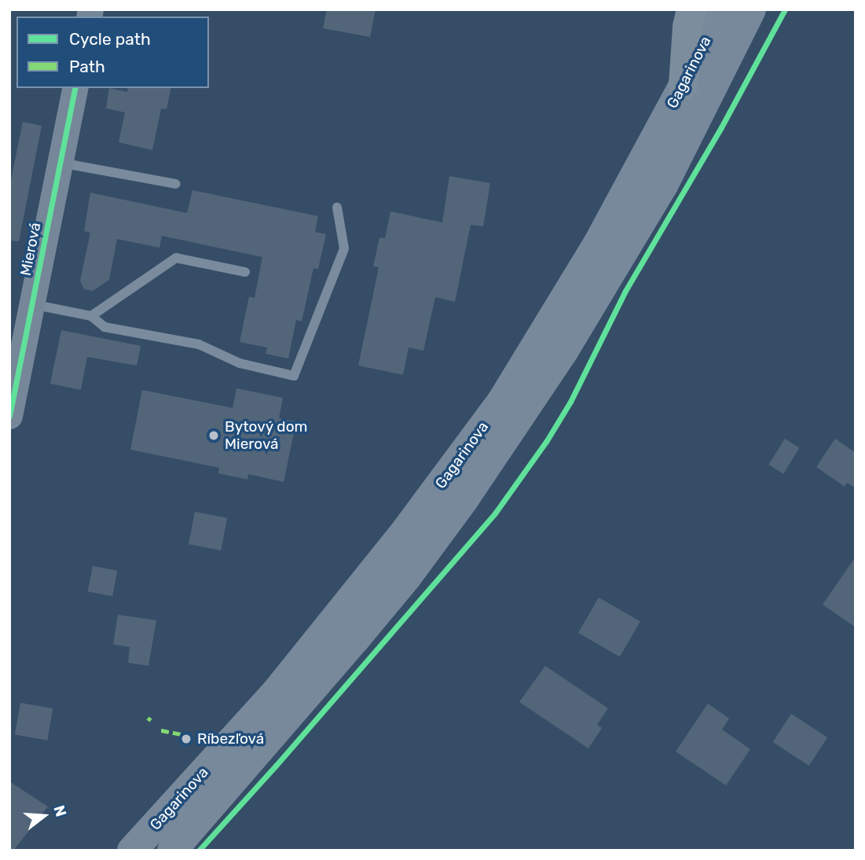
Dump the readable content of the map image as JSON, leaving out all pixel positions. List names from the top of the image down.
{
  "streets": {
    "main road": ["Gagarinova"],
    "street": ["Mierová"]
  },
  "places": ["Bytový dom Mierová", "Ríbezľová"],
  "legend": ["Cycle path", "Path"],
  "north": "right"
}
